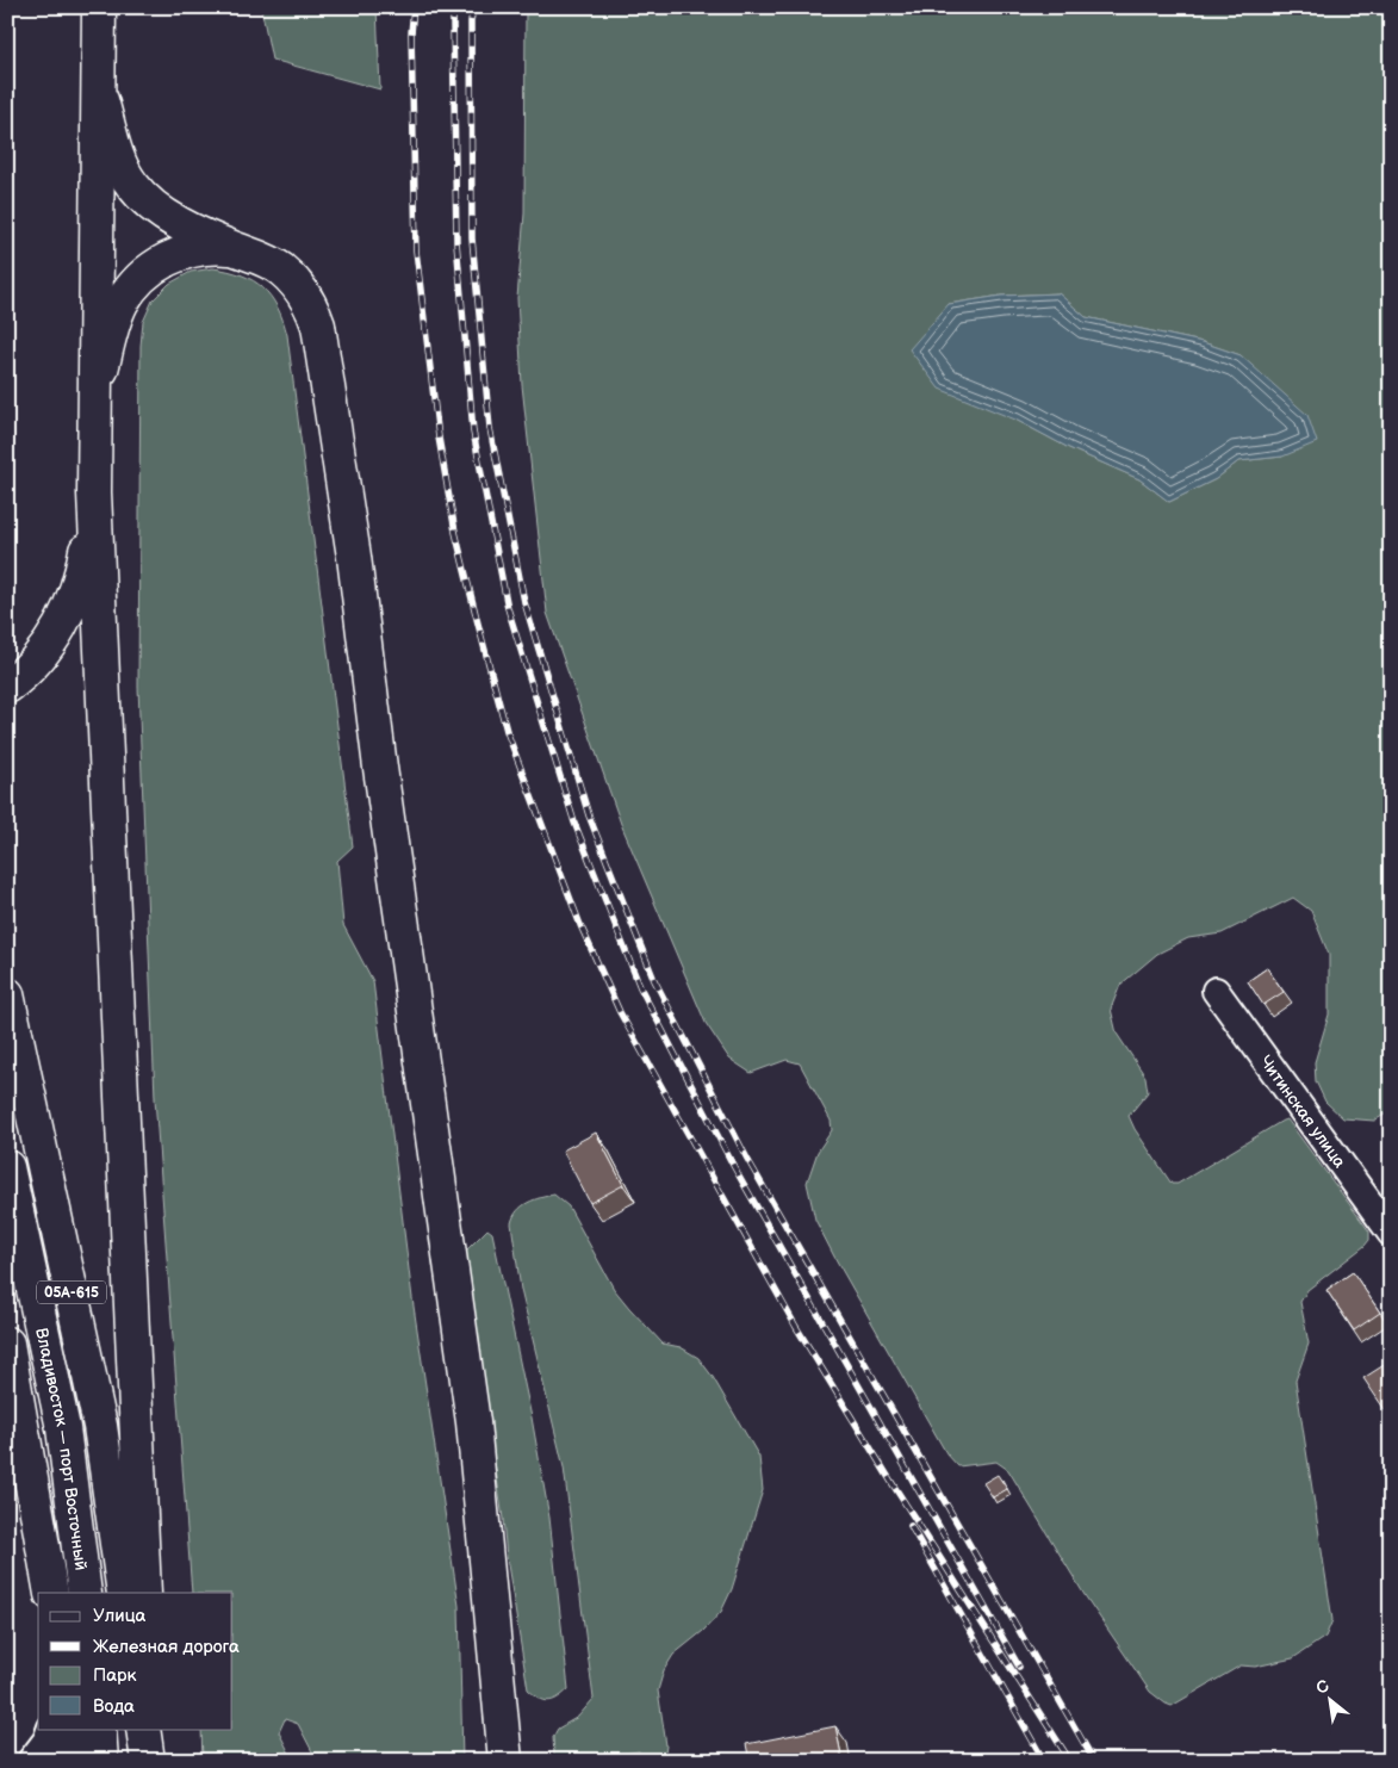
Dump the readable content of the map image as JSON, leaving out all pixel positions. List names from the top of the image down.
{
  "streets": {
    "main road": ["05А-615", "Владивосток — порт Восточный"],
    "street": ["Читинская улица"]
  },
  "legend": [
    "Улица",
    "Железная дорога",
    "Парк",
    "Вода"
  ],
  "north": "top left"
}
